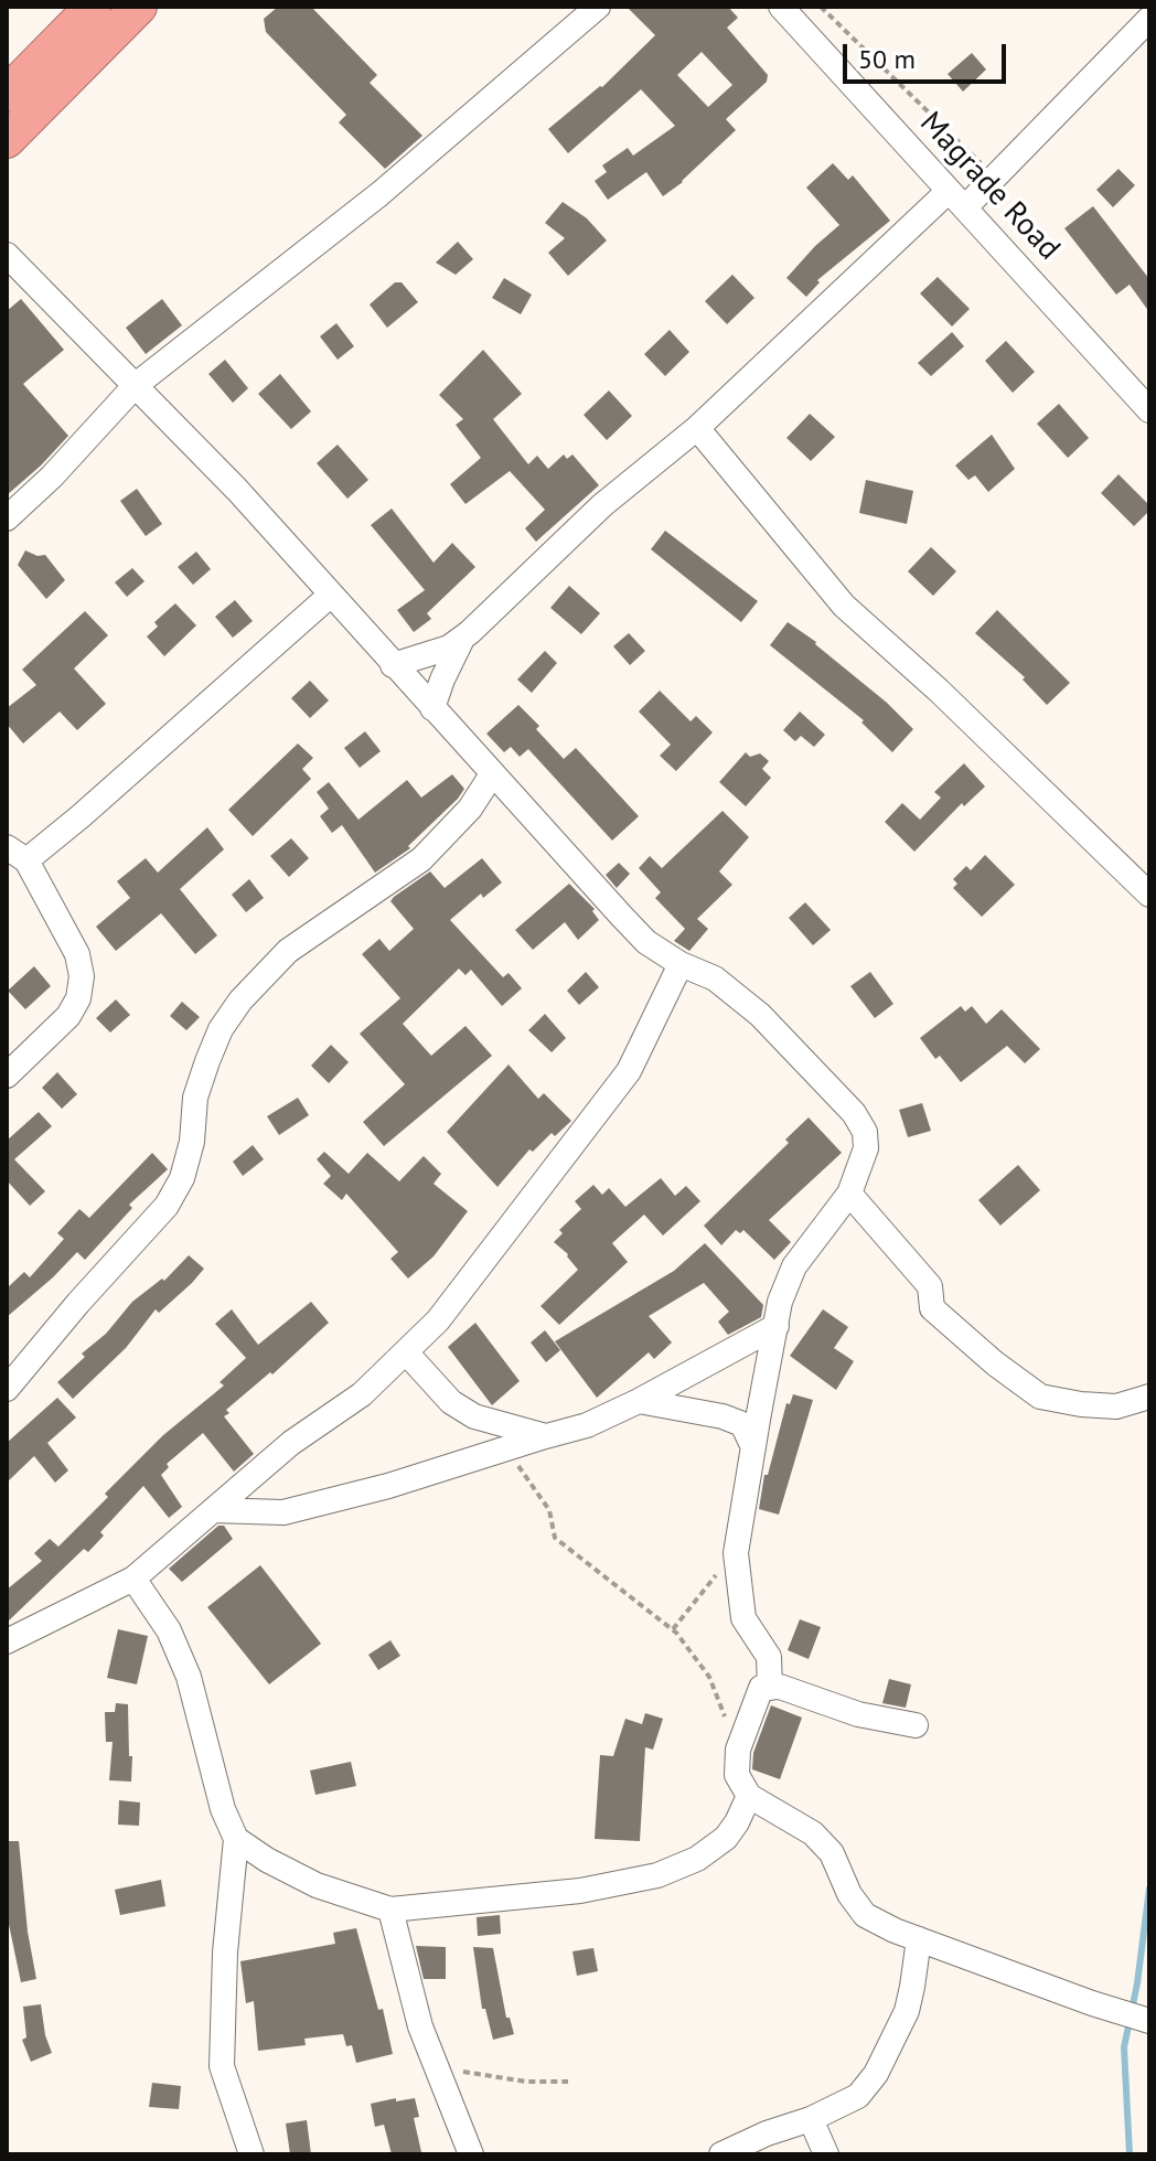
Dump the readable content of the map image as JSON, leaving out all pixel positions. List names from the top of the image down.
{
  "streets": {
    "street": ["Magrade Road"]
  },
  "scale_bar": "50 m"
}
